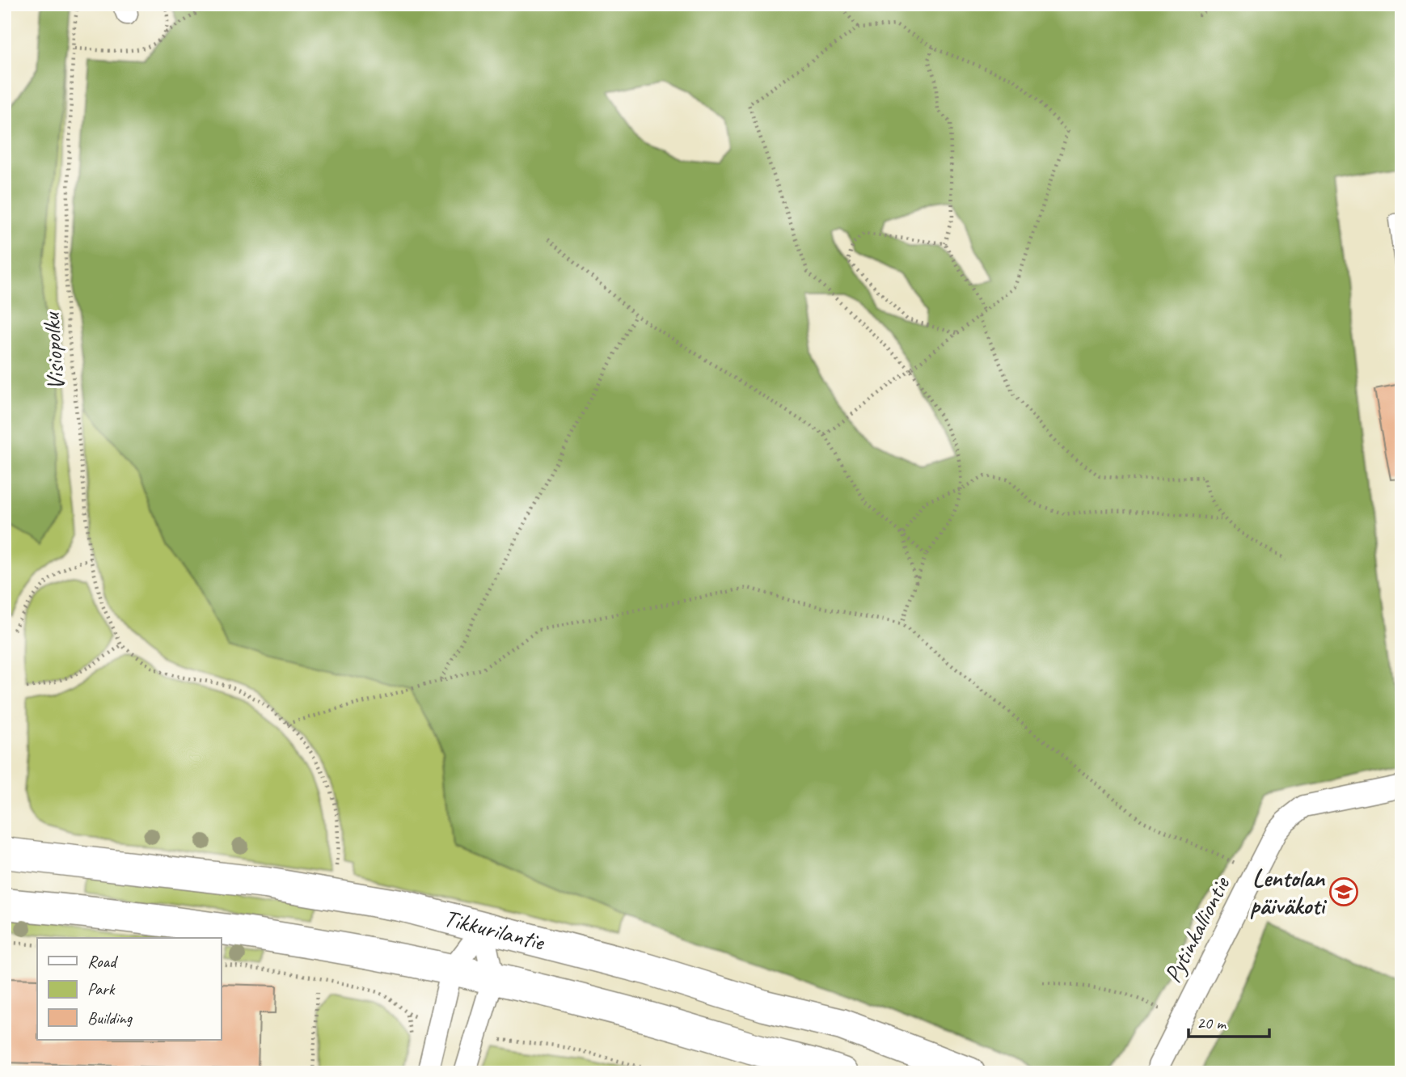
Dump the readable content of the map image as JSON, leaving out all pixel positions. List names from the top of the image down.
{
  "streets": {
    "main road": ["Tikkurilantie"],
    "street": ["Pytinkalliontie"],
    "path": ["Visiopolku"]
  },
  "places": {
    "school or university": ["Lentolan päiväkoti"]
  },
  "legend": ["Road", "Park", "Building"],
  "scale_bar": "20 m"
}
